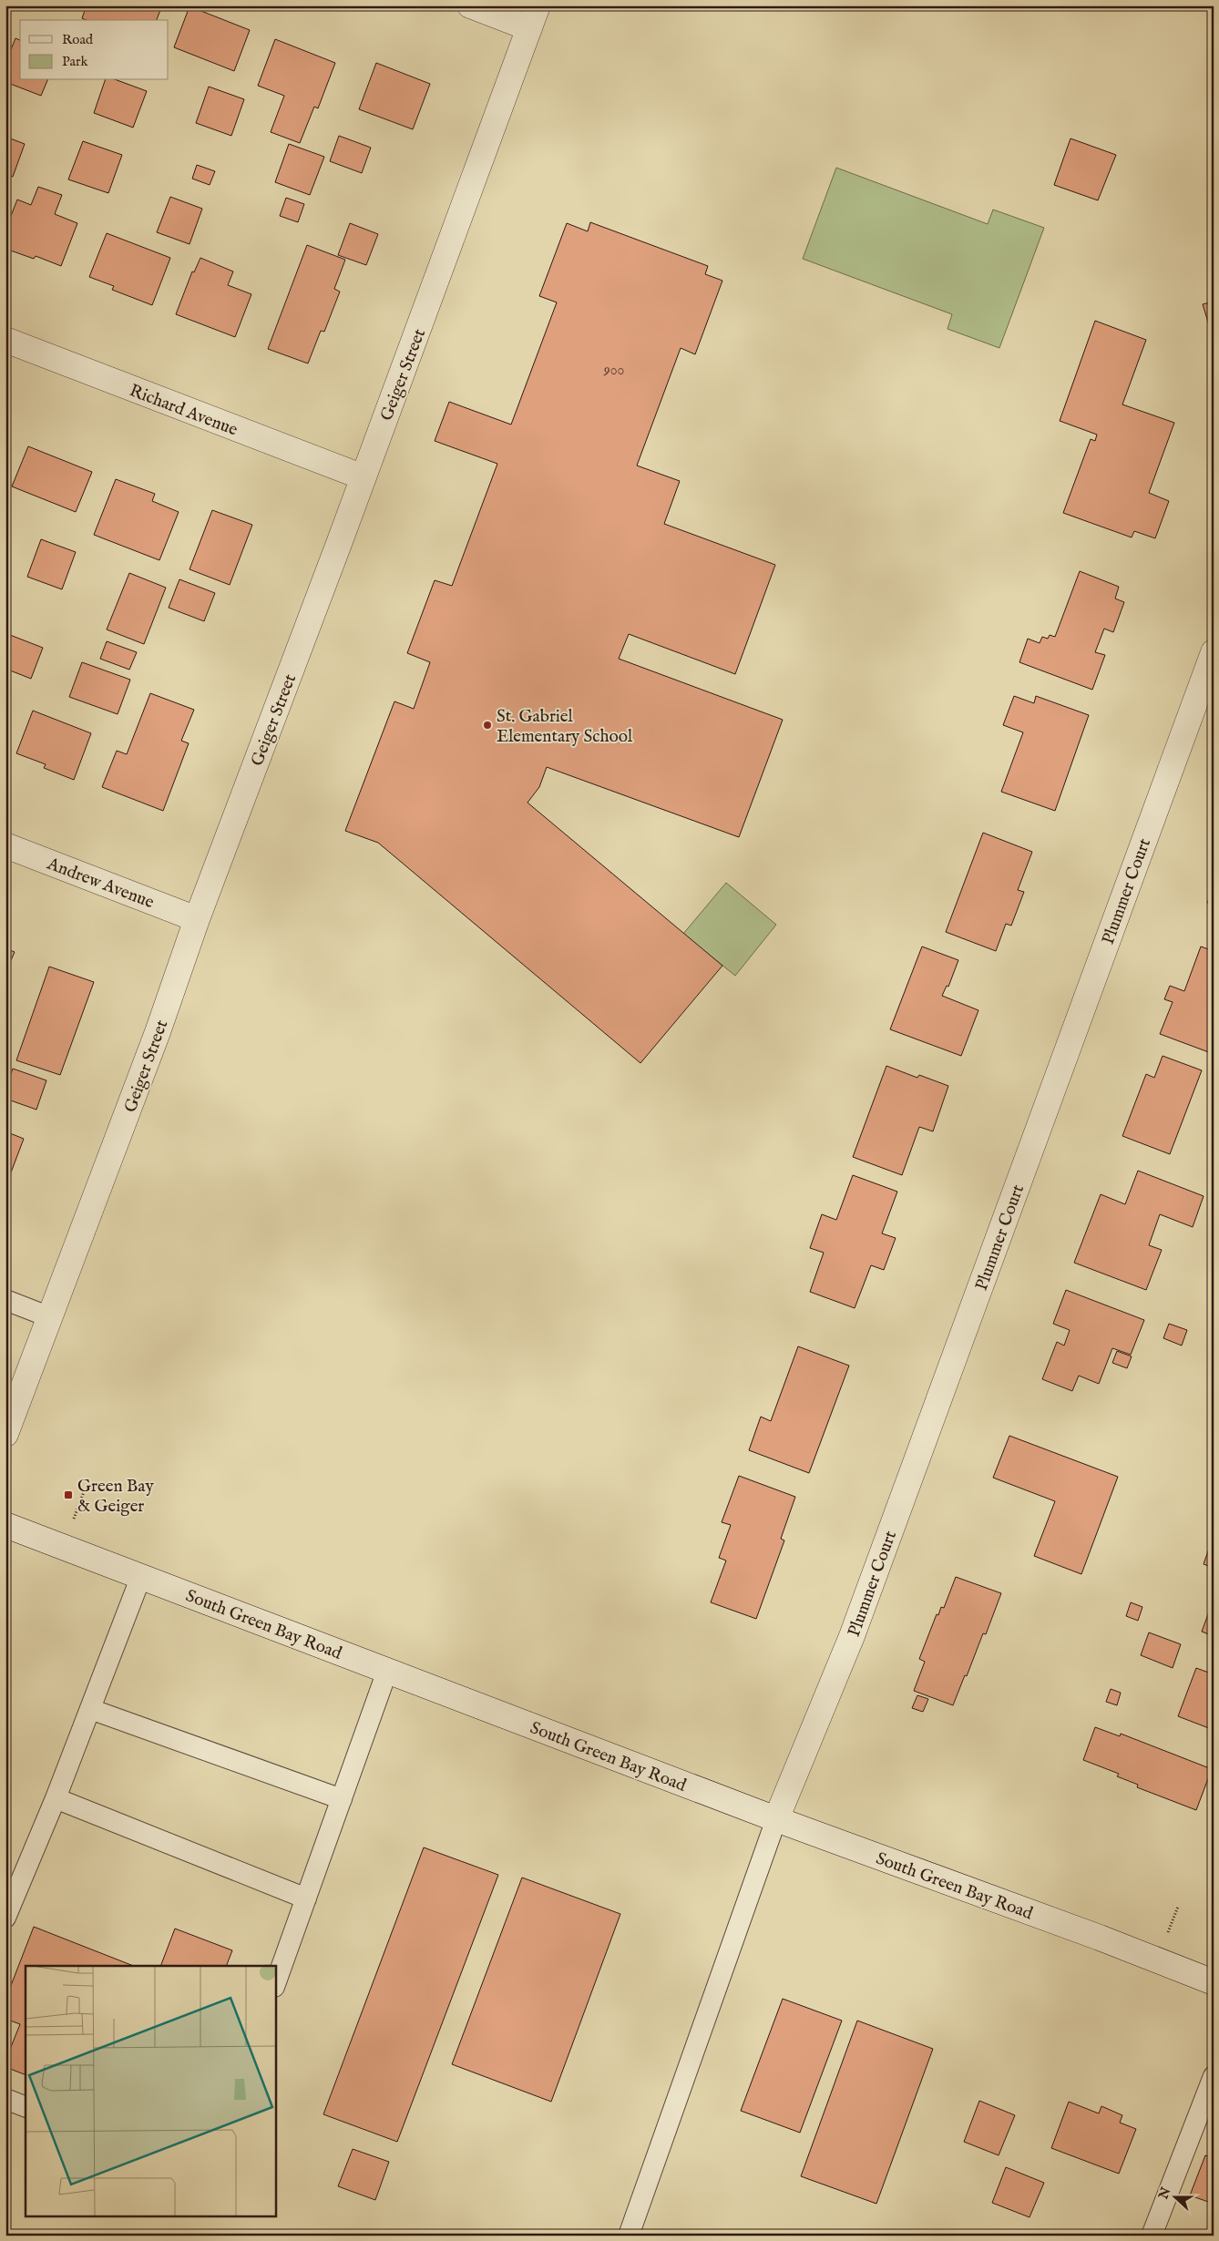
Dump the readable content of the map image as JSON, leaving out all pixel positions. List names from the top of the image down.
{
  "streets": {
    "street": [
      "Geiger Street",
      "Richard Avenue",
      "Andrew Avenue",
      "Plummer Court",
      "South Green Bay Road"
    ]
  },
  "crossings": [
    ["Geiger Street", "Richard Avenue"],
    ["Geiger Street", "Andrew Avenue"],
    ["Plummer Court", "South Green Bay Road"]
  ],
  "places": {
    "other": ["St. Gabriel Elementary School"],
    "transit": ["Green Bay & Geiger"]
  },
  "house_numbers": ["900"],
  "legend": ["Road", "Park"],
  "north": "left"
}
